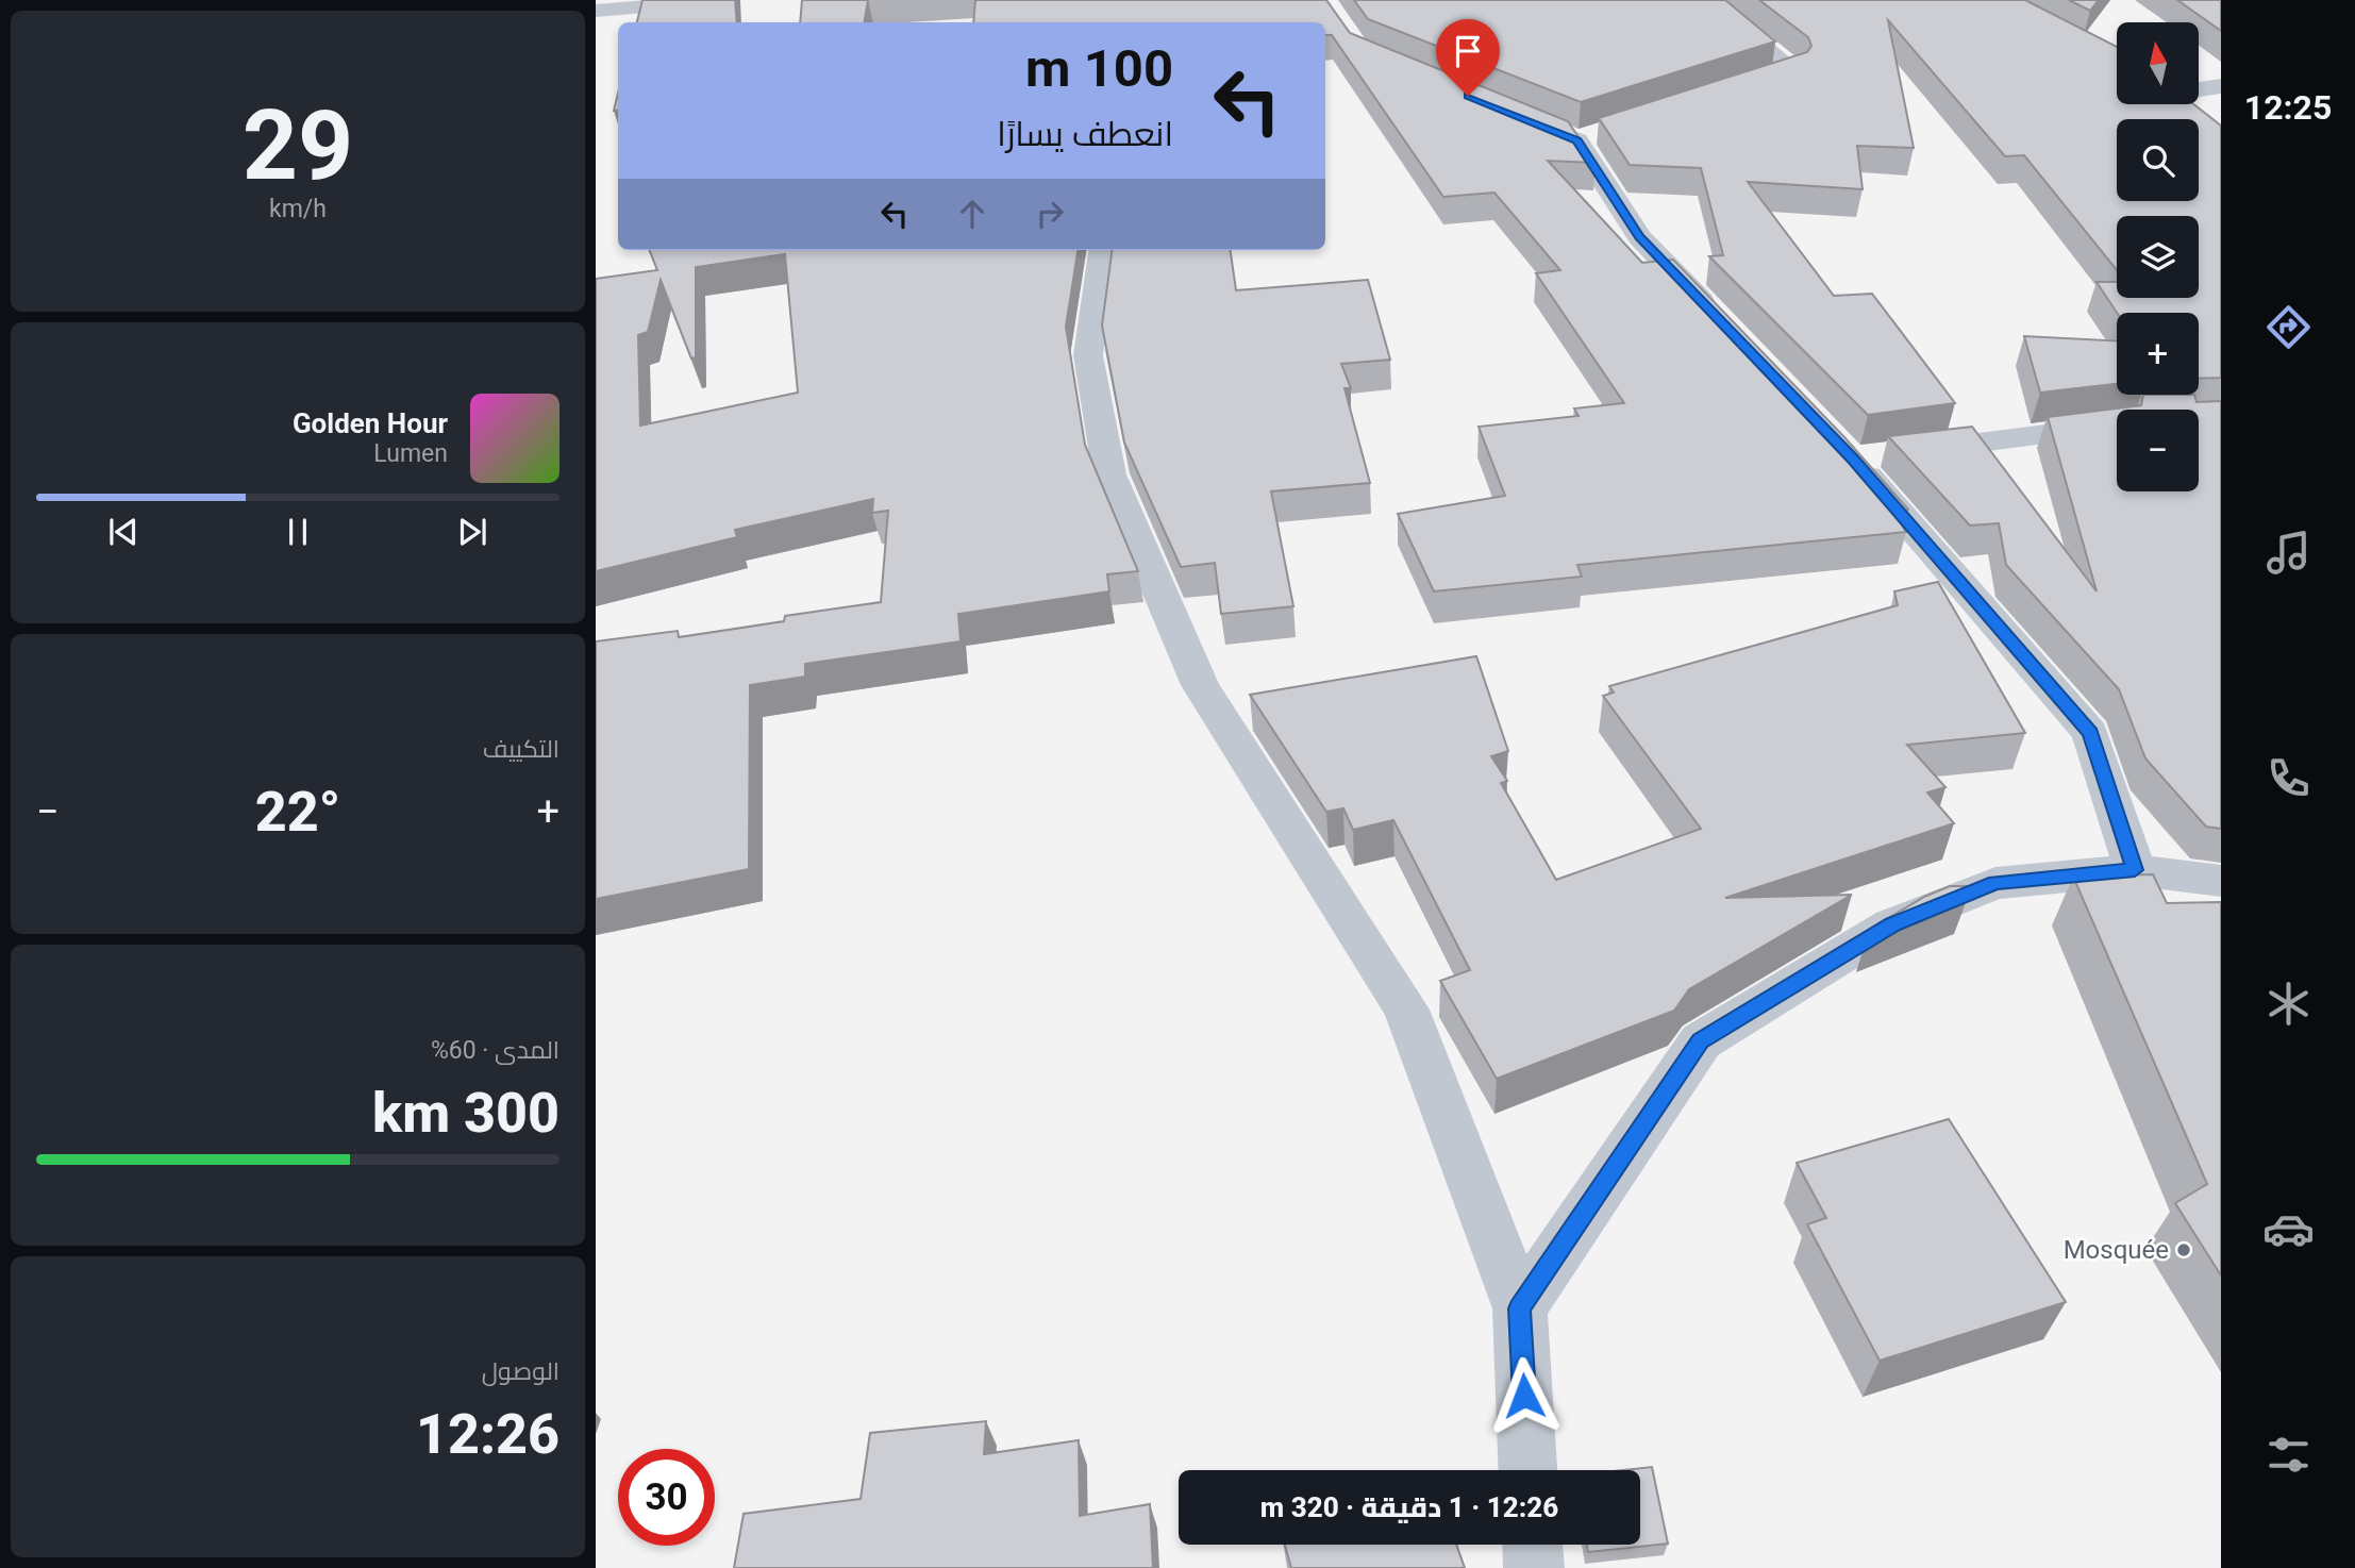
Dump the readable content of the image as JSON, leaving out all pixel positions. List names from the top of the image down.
{
  "places": ["Mosquée"],
  "north": "top",
  "page": {
    "tabs": "12:25",
    "tile": [
      ["29", "km/h"],
      "التكييف",
      ["المدى · 60%", "300 km"],
      ["الوصول", "12:26"]
    ],
    "map_buttons": ["+", "−"],
    "turn": ["100 m", "انعطف يسارًا"],
    "song": ["Golden Hour", "Lumen"],
    "heat": ["−", "22°", "+"],
    "limit": "30",
    "trip": "12:26 · 1 دقيقة · 320 m"
  }
}
